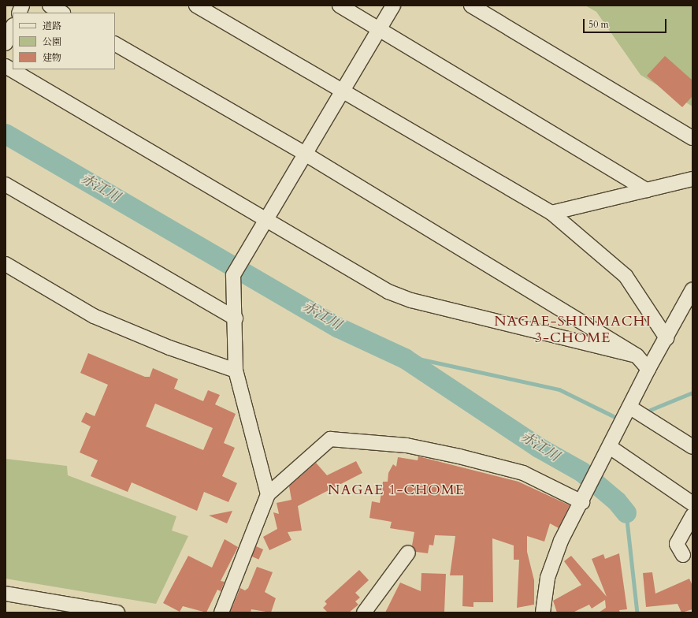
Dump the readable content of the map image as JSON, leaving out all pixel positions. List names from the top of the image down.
{
  "districts": ["NAGAE-SHINMACHI 3-CHOME", "NAGAE 1-CHOME"],
  "water": ["赤江川"],
  "legend": ["道路", "公園", "建物"],
  "scale_bar": "50 m"
}
